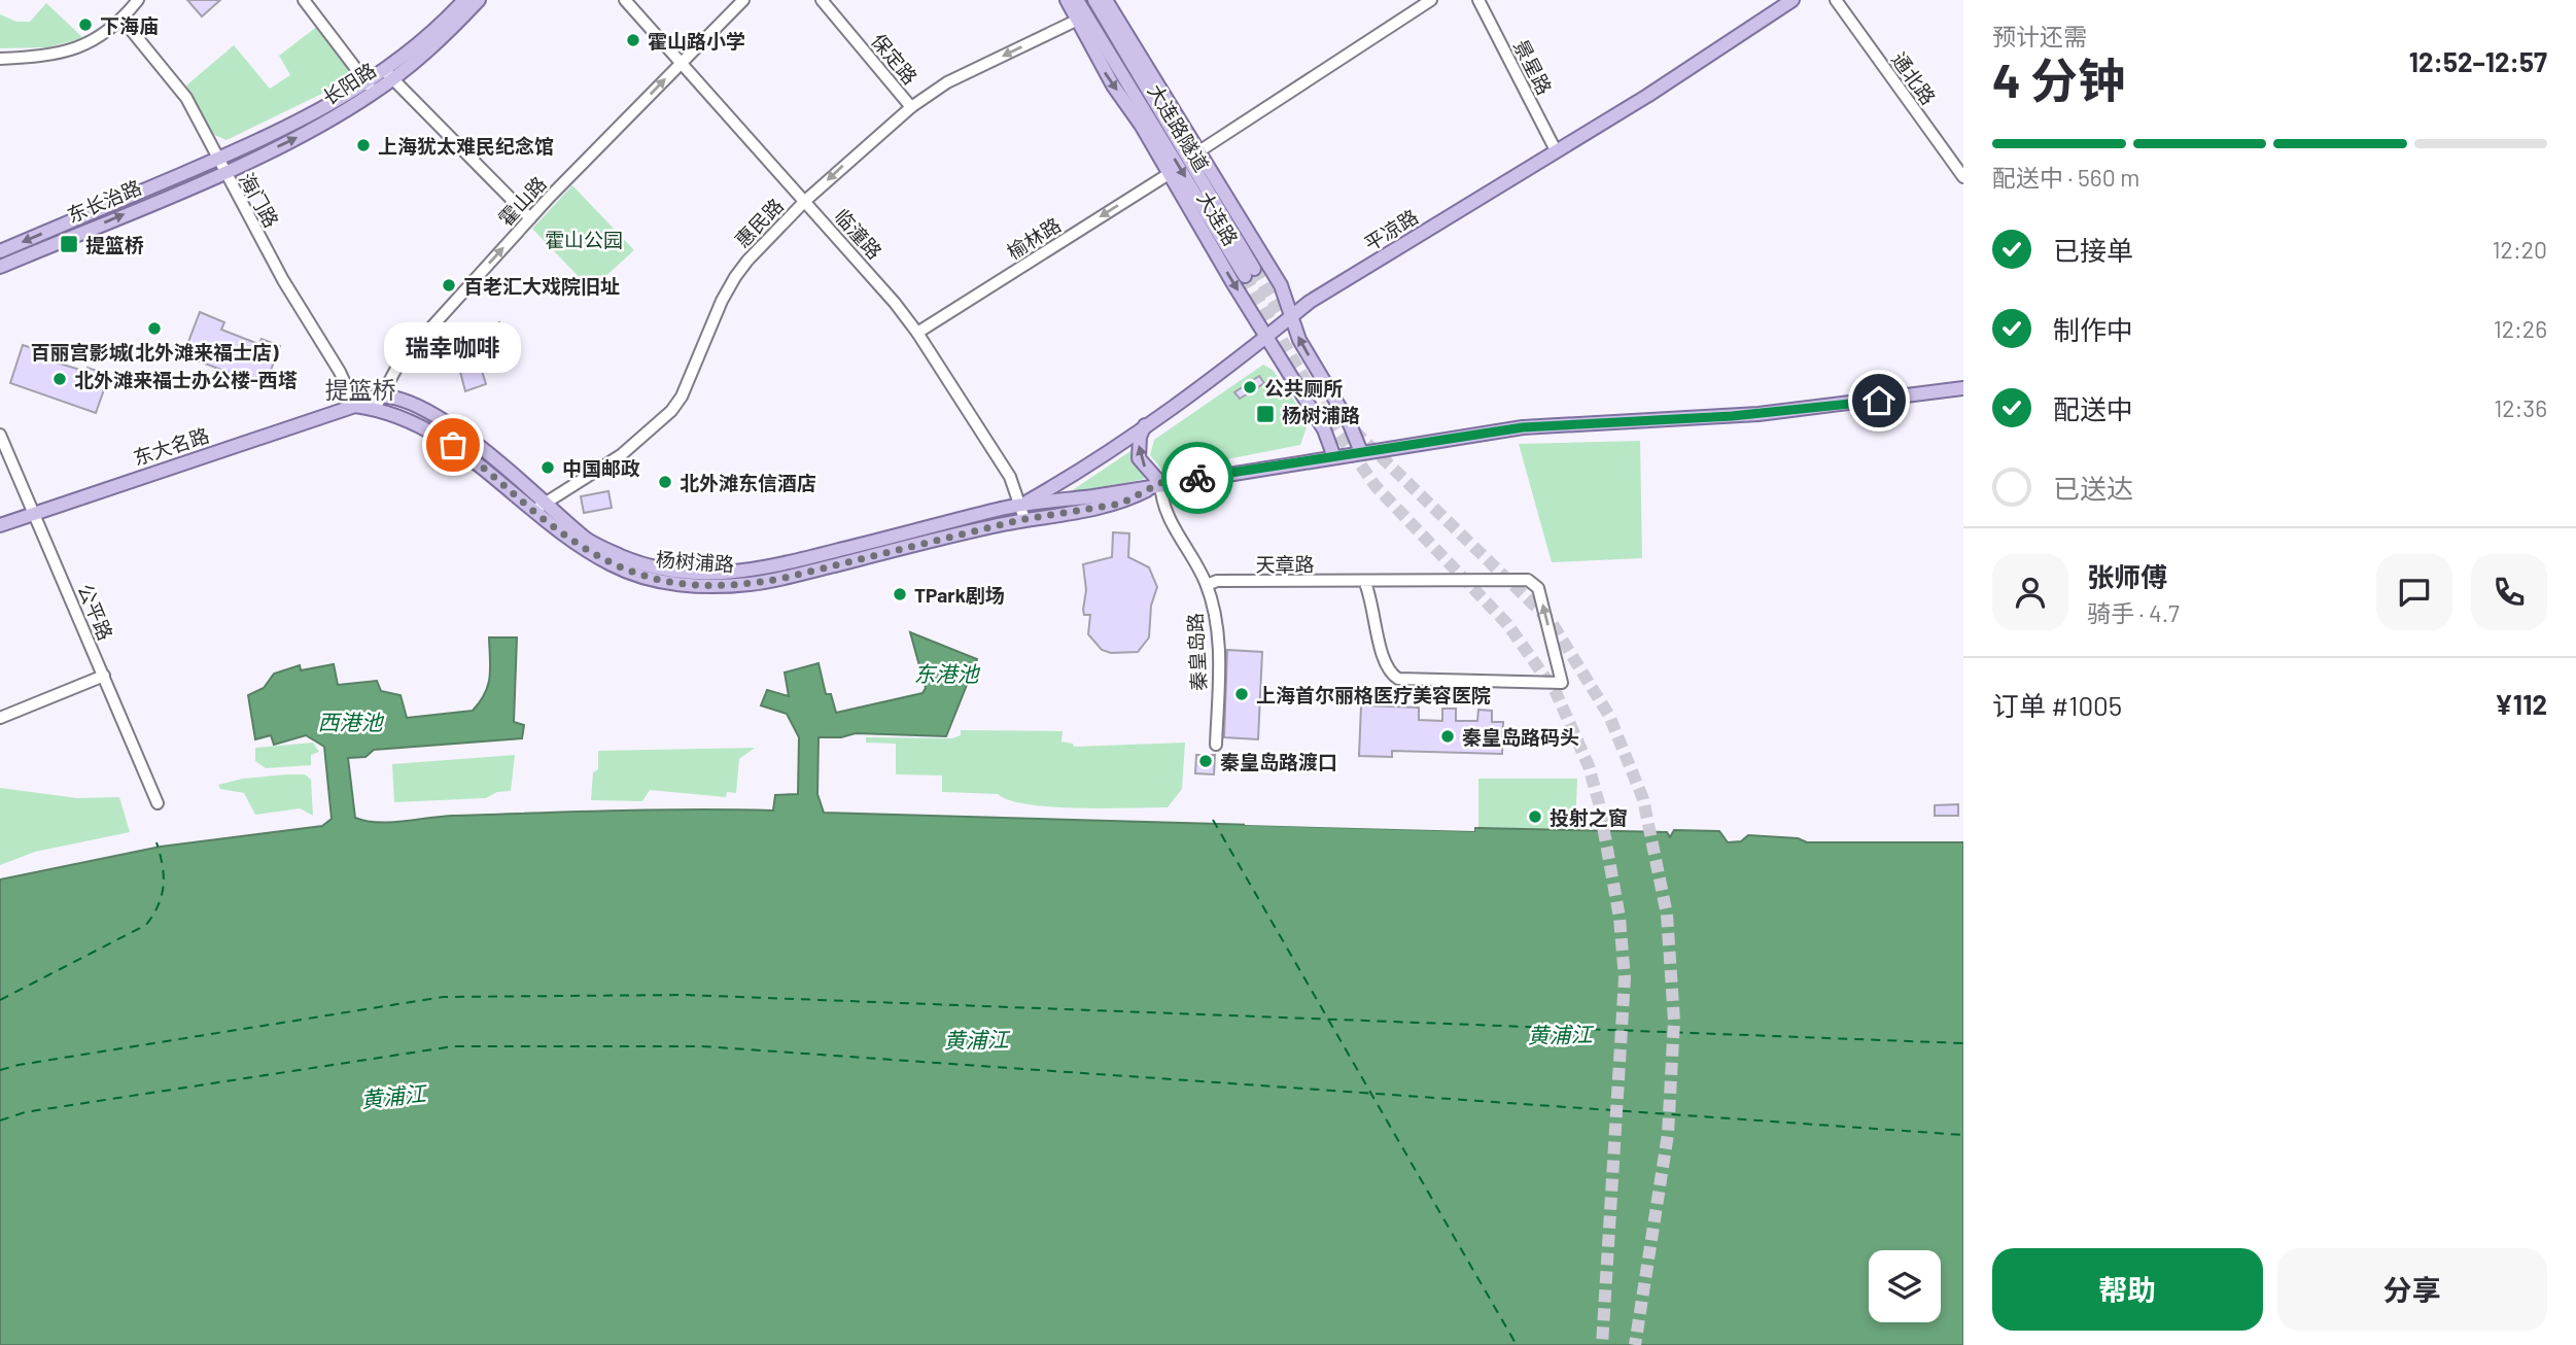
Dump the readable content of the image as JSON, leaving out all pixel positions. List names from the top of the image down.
{
  "streets": {
    "main road": [
      "长阳路",
      "大连路隧道",
      "东长治路",
      "大连路",
      "平凉路",
      "东大名路",
      "杨树浦路"
    ],
    "street": [
      "保定路",
      "景星路",
      "通北路",
      "海门路",
      "霍山路",
      "惠民路",
      "临潼路",
      "榆林路",
      "天章路",
      "公平路",
      "秦皇岛路"
    ]
  },
  "crossings": [
    ["保定路", "惠民路"],
    ["景星路", "平凉路"],
    ["长阳路", "海门路"],
    ["长阳路", "东长治路"],
    ["大连路隧道", "大连路"],
    ["海门路", "东长治路"],
    ["海门路", "东大名路"],
    ["霍山路", "临潼路"],
    ["霍山路", "东大名路"],
    ["大连路", "惠民路"],
    ["大连路", "平凉路"],
    ["大连路", "榆林路"],
    ["大连路", "杨树浦路"],
    ["惠民路", "临潼路"],
    ["惠民路", "东大名路"],
    ["惠民路", "杨树浦路"],
    ["平凉路", "临潼路"],
    ["平凉路", "杨树浦路"],
    ["临潼路", "榆林路"],
    ["临潼路", "杨树浦路"],
    ["东大名路", "杨树浦路"],
    ["东大名路", "公平路"],
    ["杨树浦路", "秦皇岛路"],
    ["天章路", "秦皇岛路"]
  ],
  "one_way": ["霍山路", "惠民路", "榆林路"],
  "districts": ["提篮桥"],
  "water": ["东港池", "西港池", "黄浦江"],
  "parks": ["霍山公园"],
  "places": {
    "other": [
      "下海庙",
      "霍山路小学",
      "上海犹太难民纪念馆",
      "百老汇大戏院旧址",
      "百丽宫影城(北外滩来福士店)",
      "北外滩来福士办公楼-西塔",
      "公共厕所",
      "瑞幸咖啡",
      "中国邮政",
      "北外滩东信酒店",
      "TPark剧场",
      "上海首尔丽格医疗美容医院",
      "秦皇岛路码头",
      "秦皇岛路渡口",
      "投射之窗"
    ],
    "transit": ["提篮桥", "杨树浦路"]
  },
  "page": {
    "heading": ["4 分钟", "预计还需", "12:52–12:57"],
    "panel": [
      "张师傅",
      "骑手 · 4.7",
      "订单 #1005",
      "¥112"
    ],
    "bar": "配送中 · 560 m",
    "list": [
      ["已接单", "12:20"],
      ["制作中", "12:26"],
      ["配送中", "12:36"],
      "已送达"
    ],
    "bubble": "瑞幸咖啡",
    "buttons": ["帮助", "分享"]
  }
}
